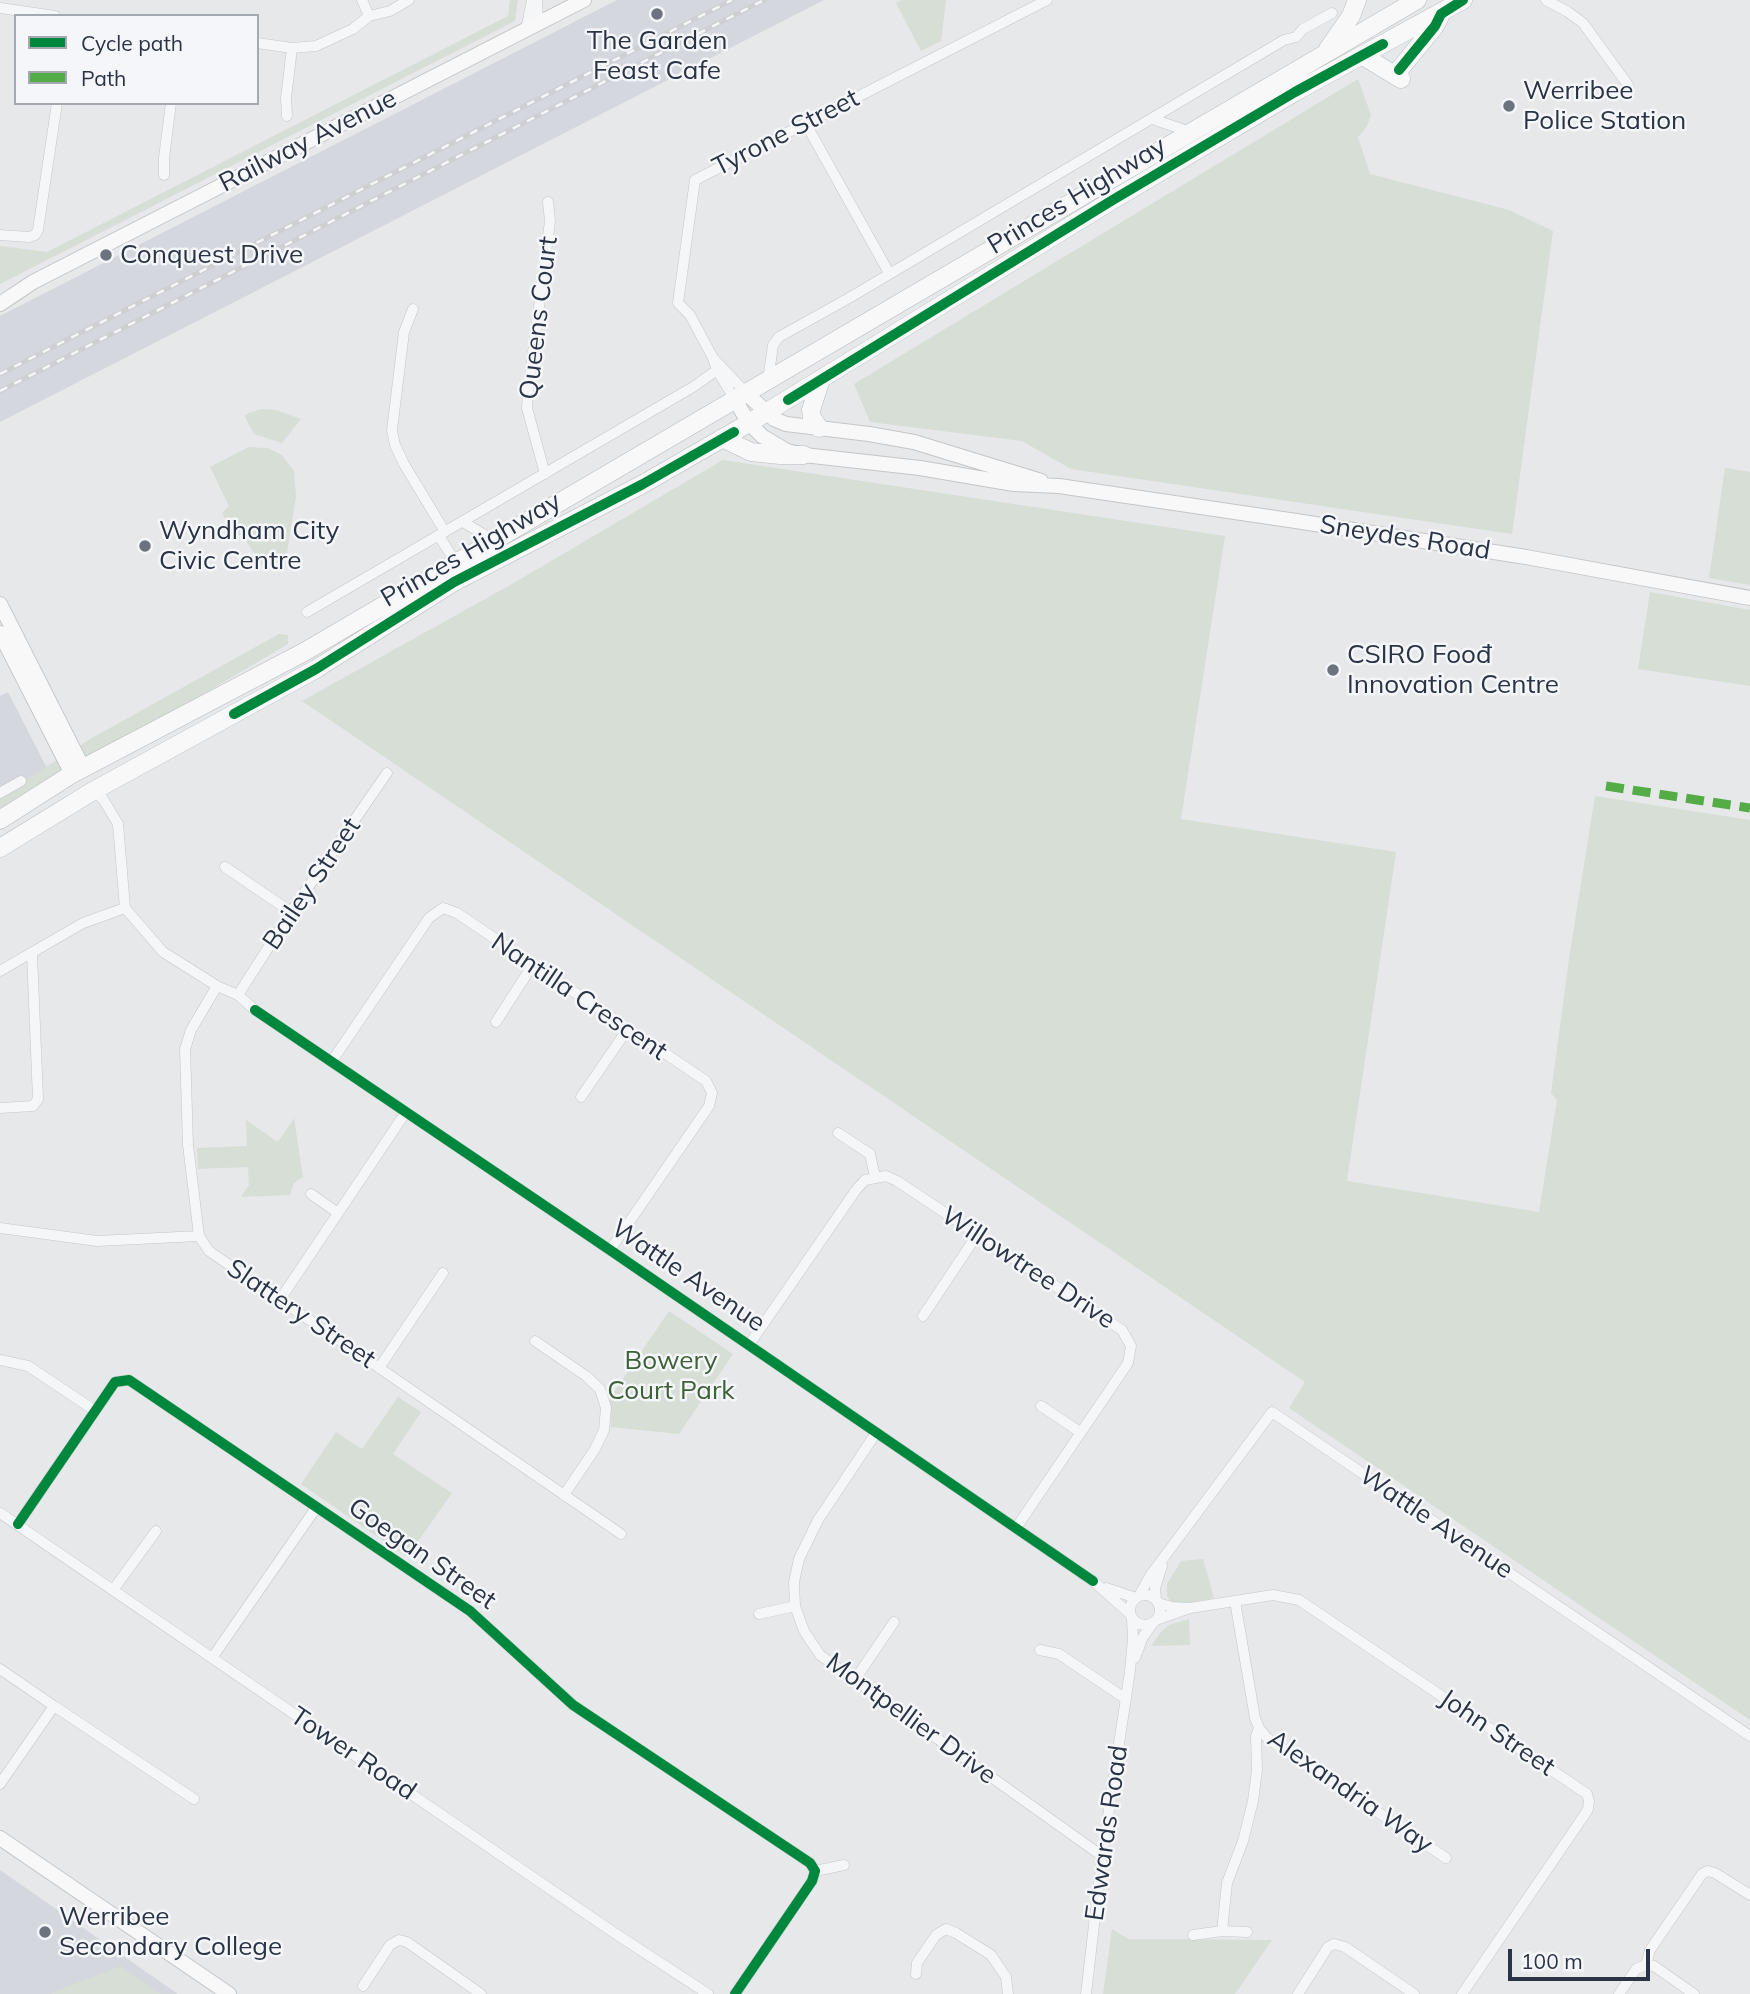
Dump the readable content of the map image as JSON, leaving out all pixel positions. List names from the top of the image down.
{
  "streets": {
    "highway": ["Princes Highway"],
    "main road": ["Railway Avenue", "Sneydes Road"],
    "street": [
      "Tyrone Street",
      "Queens Court",
      "Bailey Street",
      "Nantilla Crescent",
      "Willowtree Drive",
      "Wattle Avenue",
      "Slattery Street",
      "Goegan Street",
      "Montpellier Drive",
      "John Street",
      "Tower Road",
      "Alexandria Way",
      "Edwards Road"
    ]
  },
  "crossings": [
    ["Tyrone Street", "Princes Highway"],
    ["Tyrone Street", "Sneydes Road"],
    ["Princes Highway", "Sneydes Road"],
    ["Bailey Street", "Wattle Avenue"],
    ["Nantilla Crescent", "Wattle Avenue"],
    ["Willowtree Drive", "Wattle Avenue"],
    ["Wattle Avenue", "Montpellier Drive"],
    ["Wattle Avenue", "John Street"],
    ["Wattle Avenue", "Edwards Road"],
    ["Goegan Street", "Tower Road"],
    ["Montpellier Drive", "Edwards Road"],
    ["John Street", "Alexandria Way"],
    ["John Street", "Edwards Road"]
  ],
  "parks": ["Bowery Court Park"],
  "places": [
    "The Garden Feast Cafe",
    "Werribee Police Station",
    "Conquest Drive",
    "Wyndham City Civic Centre",
    "CSIRO Foođ Innovation Centre",
    "Werribee Secondary College"
  ],
  "legend": ["Cycle path", "Path"],
  "scale_bar": "100 m"
}
